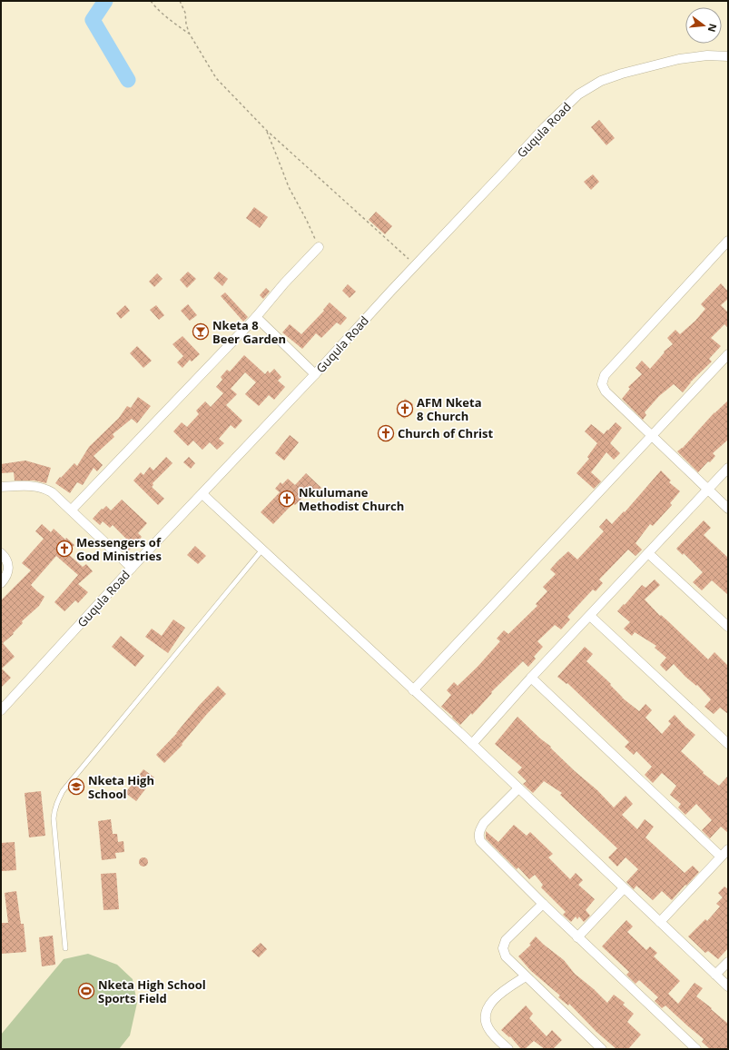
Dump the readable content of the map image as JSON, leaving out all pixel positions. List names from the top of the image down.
{
  "streets": {
    "street": ["Guqula Road"]
  },
  "places": {
    "bar": ["Nketa 8 Beer Garden"],
    "church": [
      "AFM Nketa 8 Church",
      "Church of Christ",
      "Nkulumane Methodist Church",
      "Messengers of God Ministries"
    ],
    "school or university": ["Nketa High School"],
    "sports": ["Nketa High School Sports Field"]
  },
  "north": "right"
}
